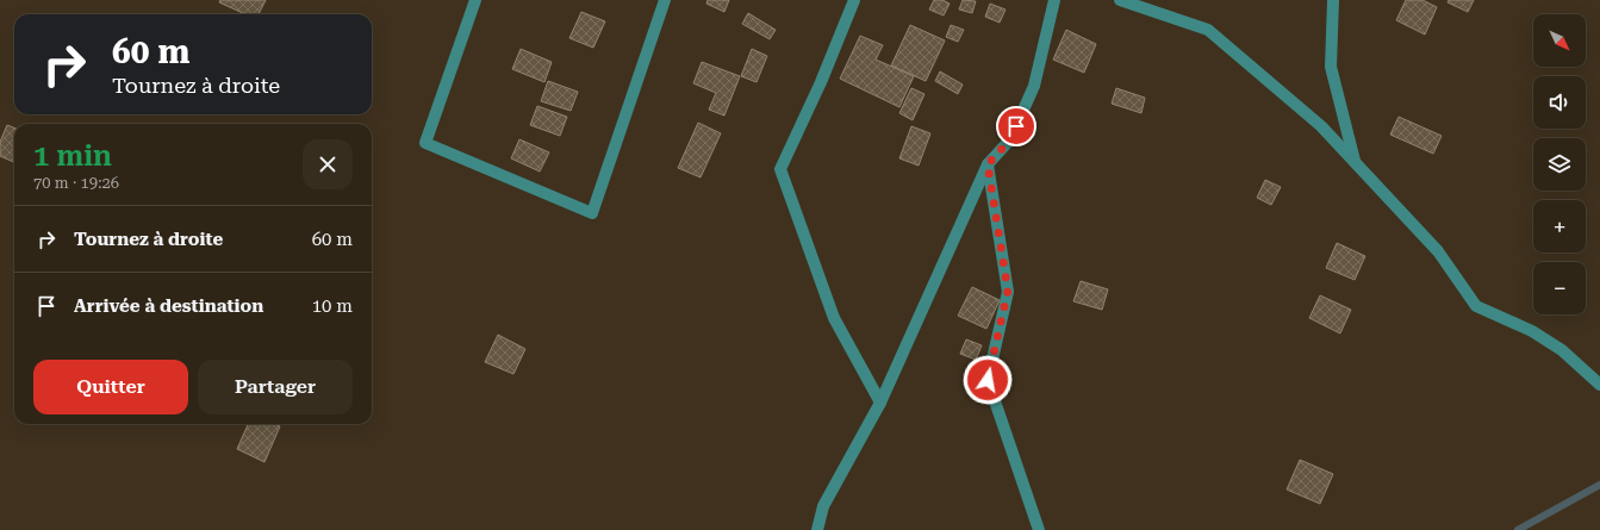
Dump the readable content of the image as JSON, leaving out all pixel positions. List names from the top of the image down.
{
  "north": "bottom right",
  "page": {
    "map_buttons": ["+", "−"],
    "turn": ["60 m", "Tournez à droite"],
    "heading": ["1 min", "70 m · 19:26"],
    "list": [
      {
        "name": "Tournez à droite",
        "value": "60 m"
      },
      {
        "name": "Arrivée à destination",
        "value": "10 m"
      }
    ],
    "buttons": ["Quitter", "Partager"]
  }
}
